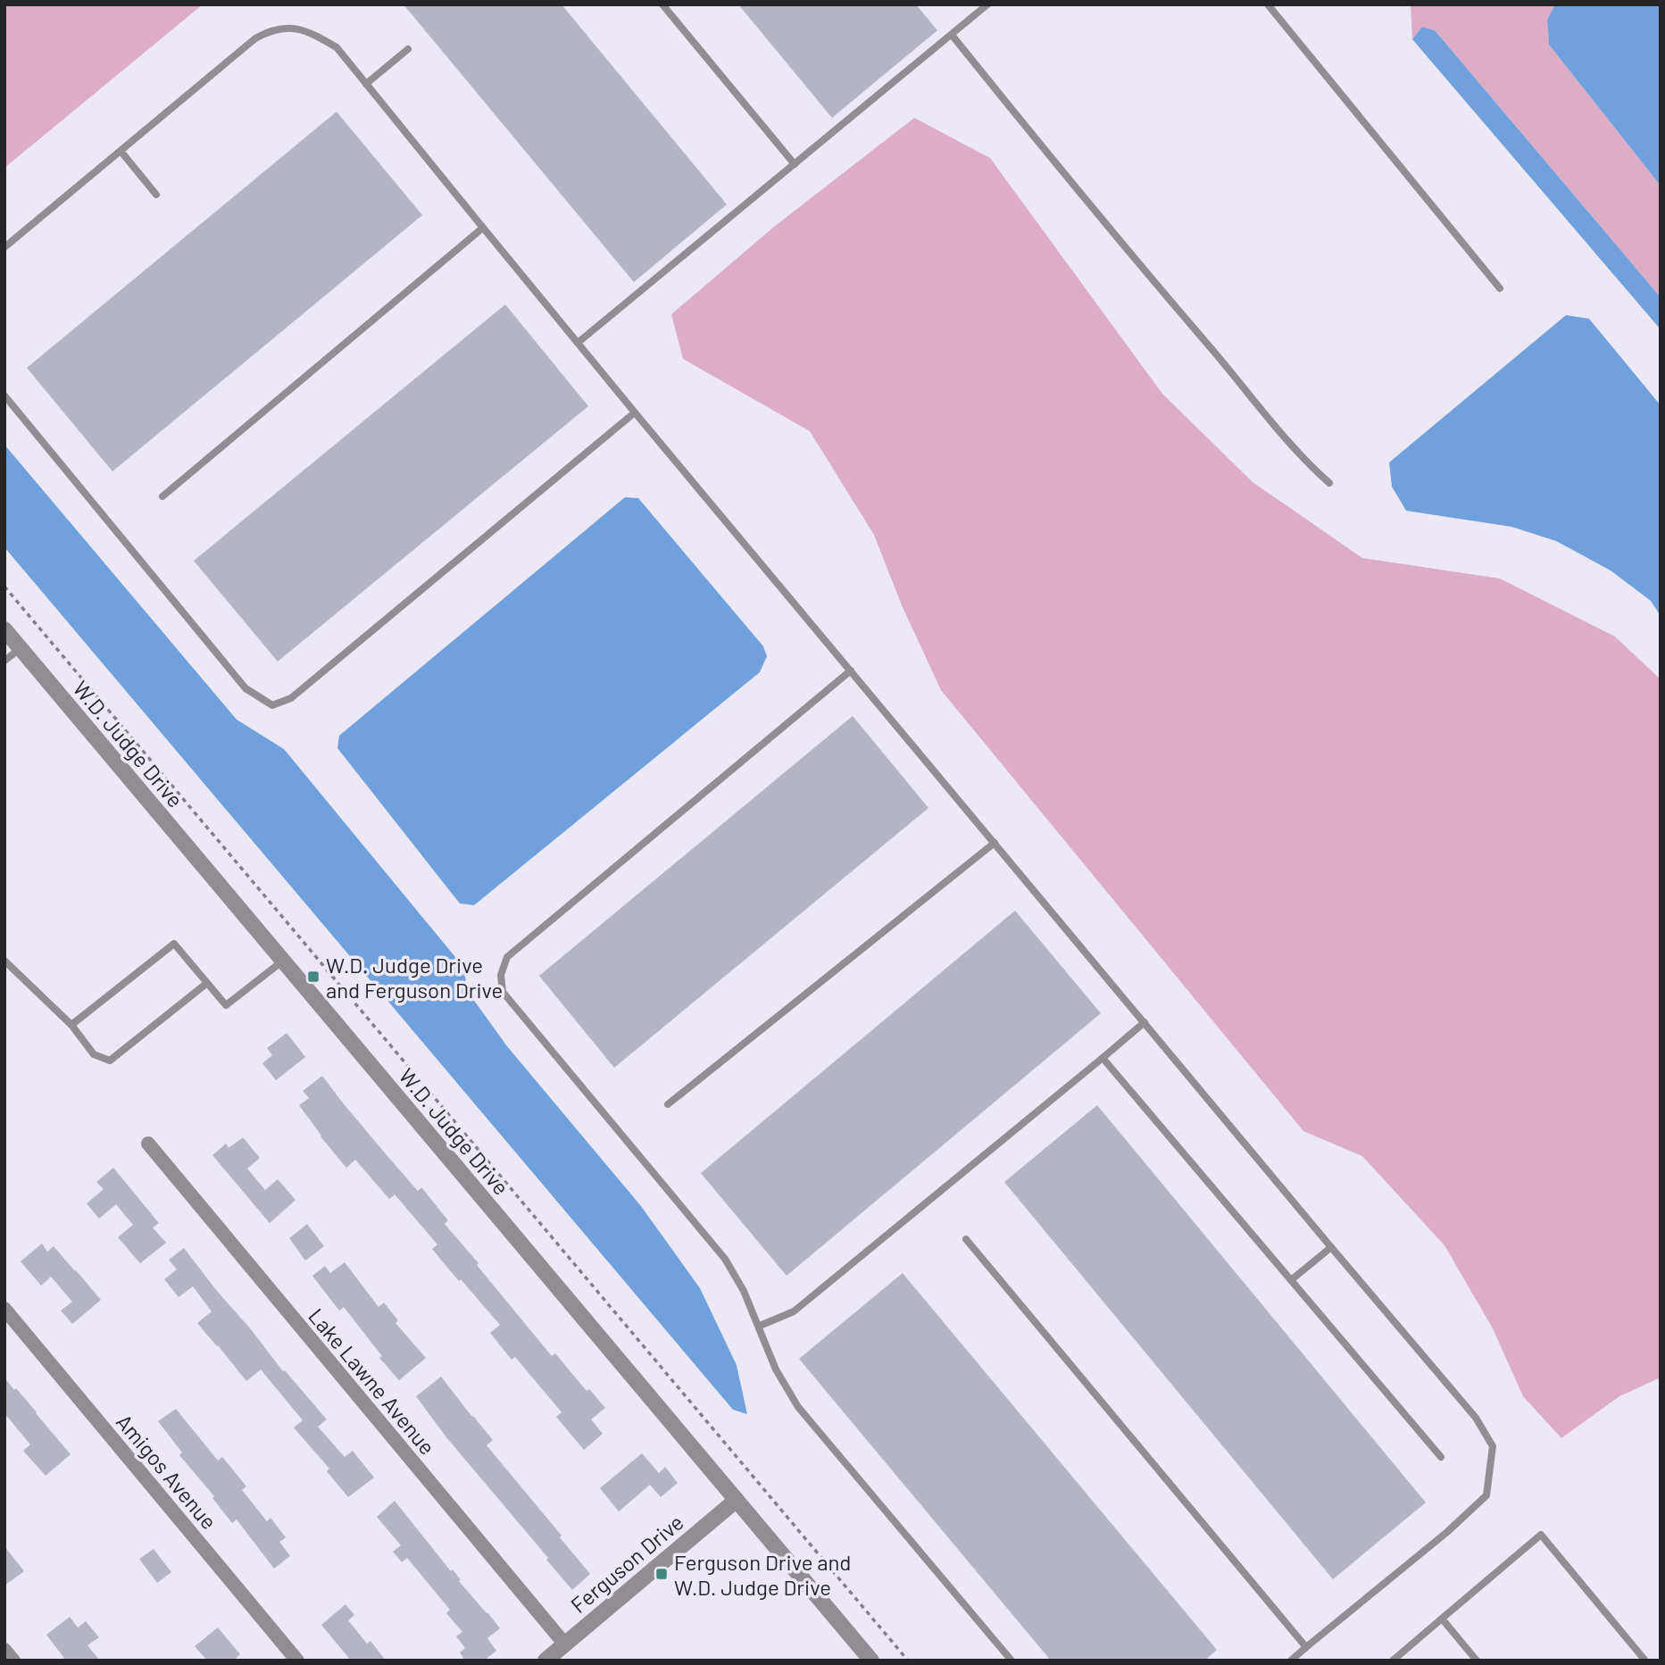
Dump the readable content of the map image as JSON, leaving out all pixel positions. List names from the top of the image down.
{
  "streets": {
    "street": [
      "W.D. Judge Drive",
      "Lake Lawne Avenue",
      "Amigos Avenue",
      "Ferguson Drive"
    ]
  },
  "crossings": [
    ["W.D. Judge Drive", "Ferguson Drive"],
    ["Lake Lawne Avenue", "Ferguson Drive"]
  ],
  "places": {
    "transit": ["W.D. Judge Drive and Ferguson Drive", "Ferguson Drive and W.D. Judge Drive"]
  }
}
